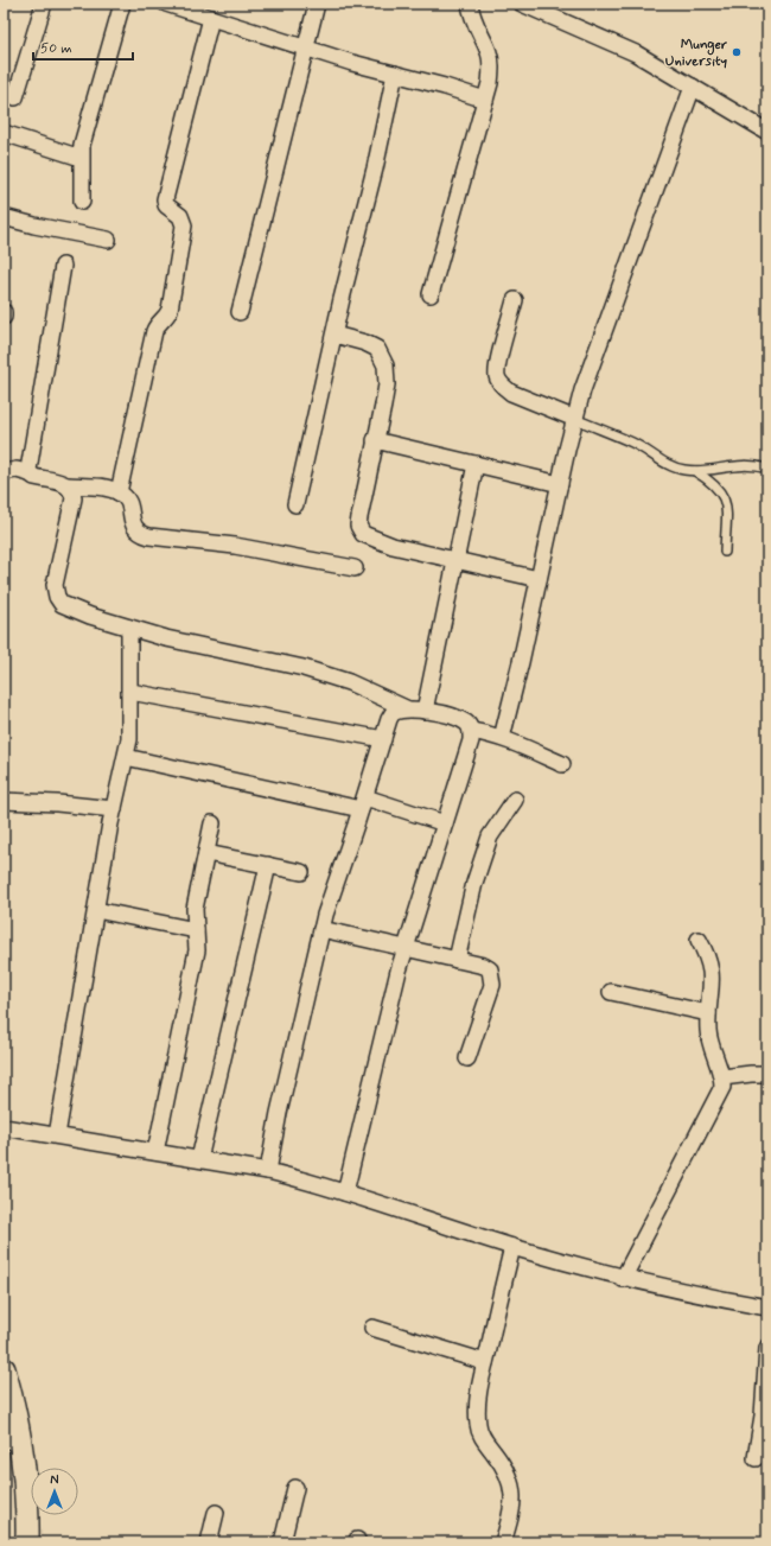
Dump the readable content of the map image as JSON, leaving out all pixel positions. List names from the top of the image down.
{
  "places": ["Munger University"],
  "scale_bar": "50 m",
  "north": "top"
}
